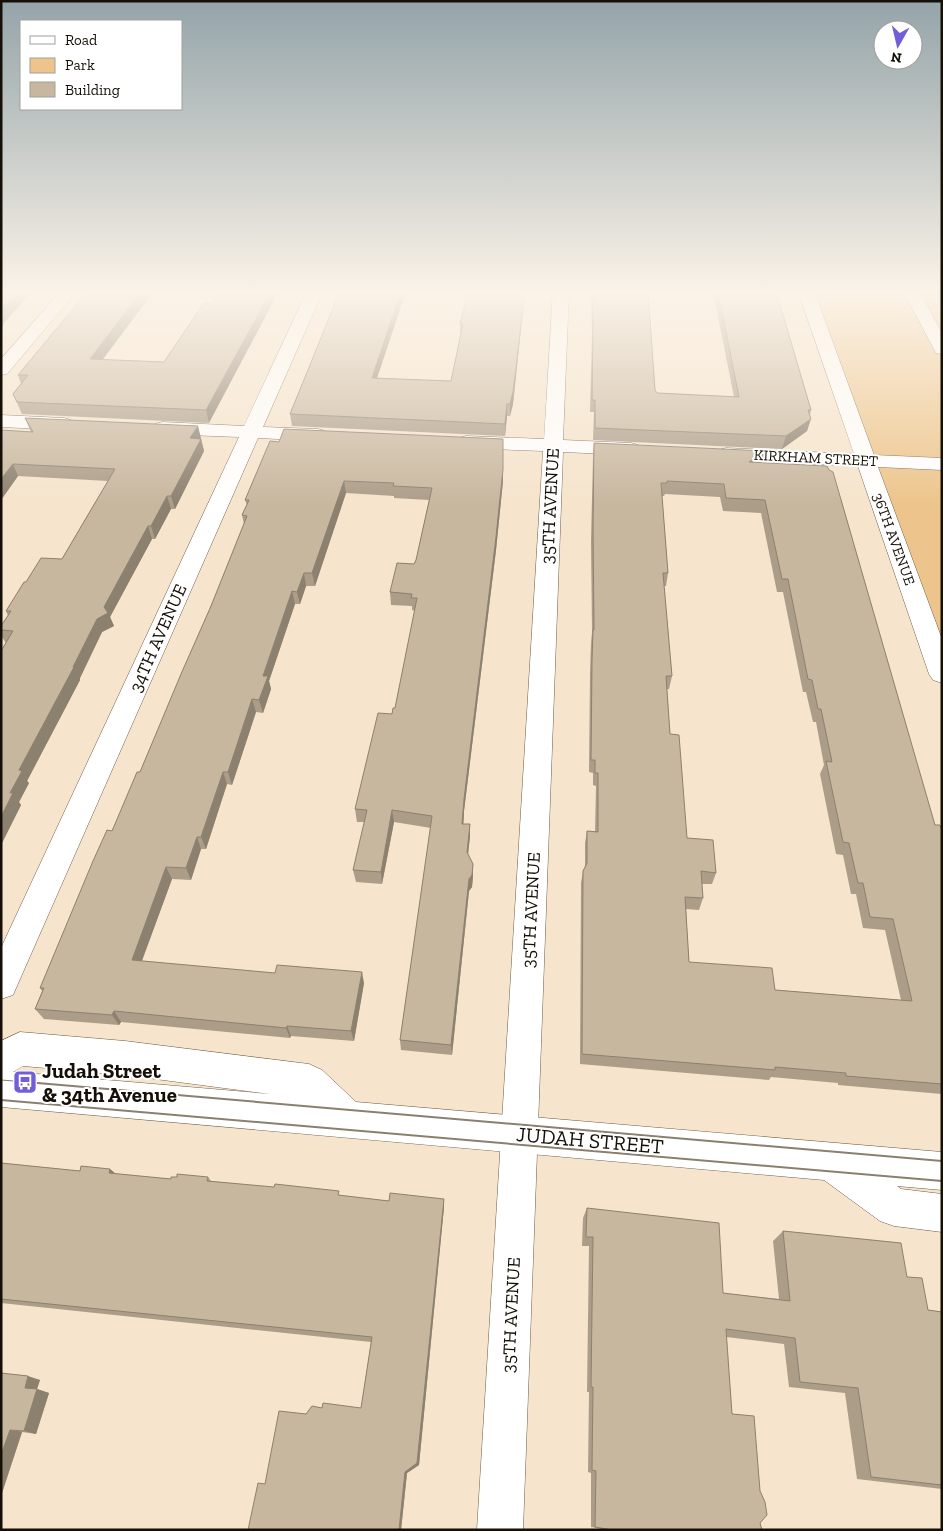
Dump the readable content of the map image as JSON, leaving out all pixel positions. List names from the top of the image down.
{
  "streets": {
    "street": [
      "KIRKHAM STREET",
      "35TH AVENUE",
      "36TH AVENUE",
      "34TH AVENUE",
      "JUDAH STREET"
    ]
  },
  "crossings": [
    ["KIRKHAM STREET", "36TH AVENUE"],
    ["35TH AVENUE", "JUDAH STREET"]
  ],
  "places": {
    "bus stop": ["Judah Street & 34th Avenue"]
  },
  "legend": ["Road", "Park", "Building"],
  "north": "bottom"
}
